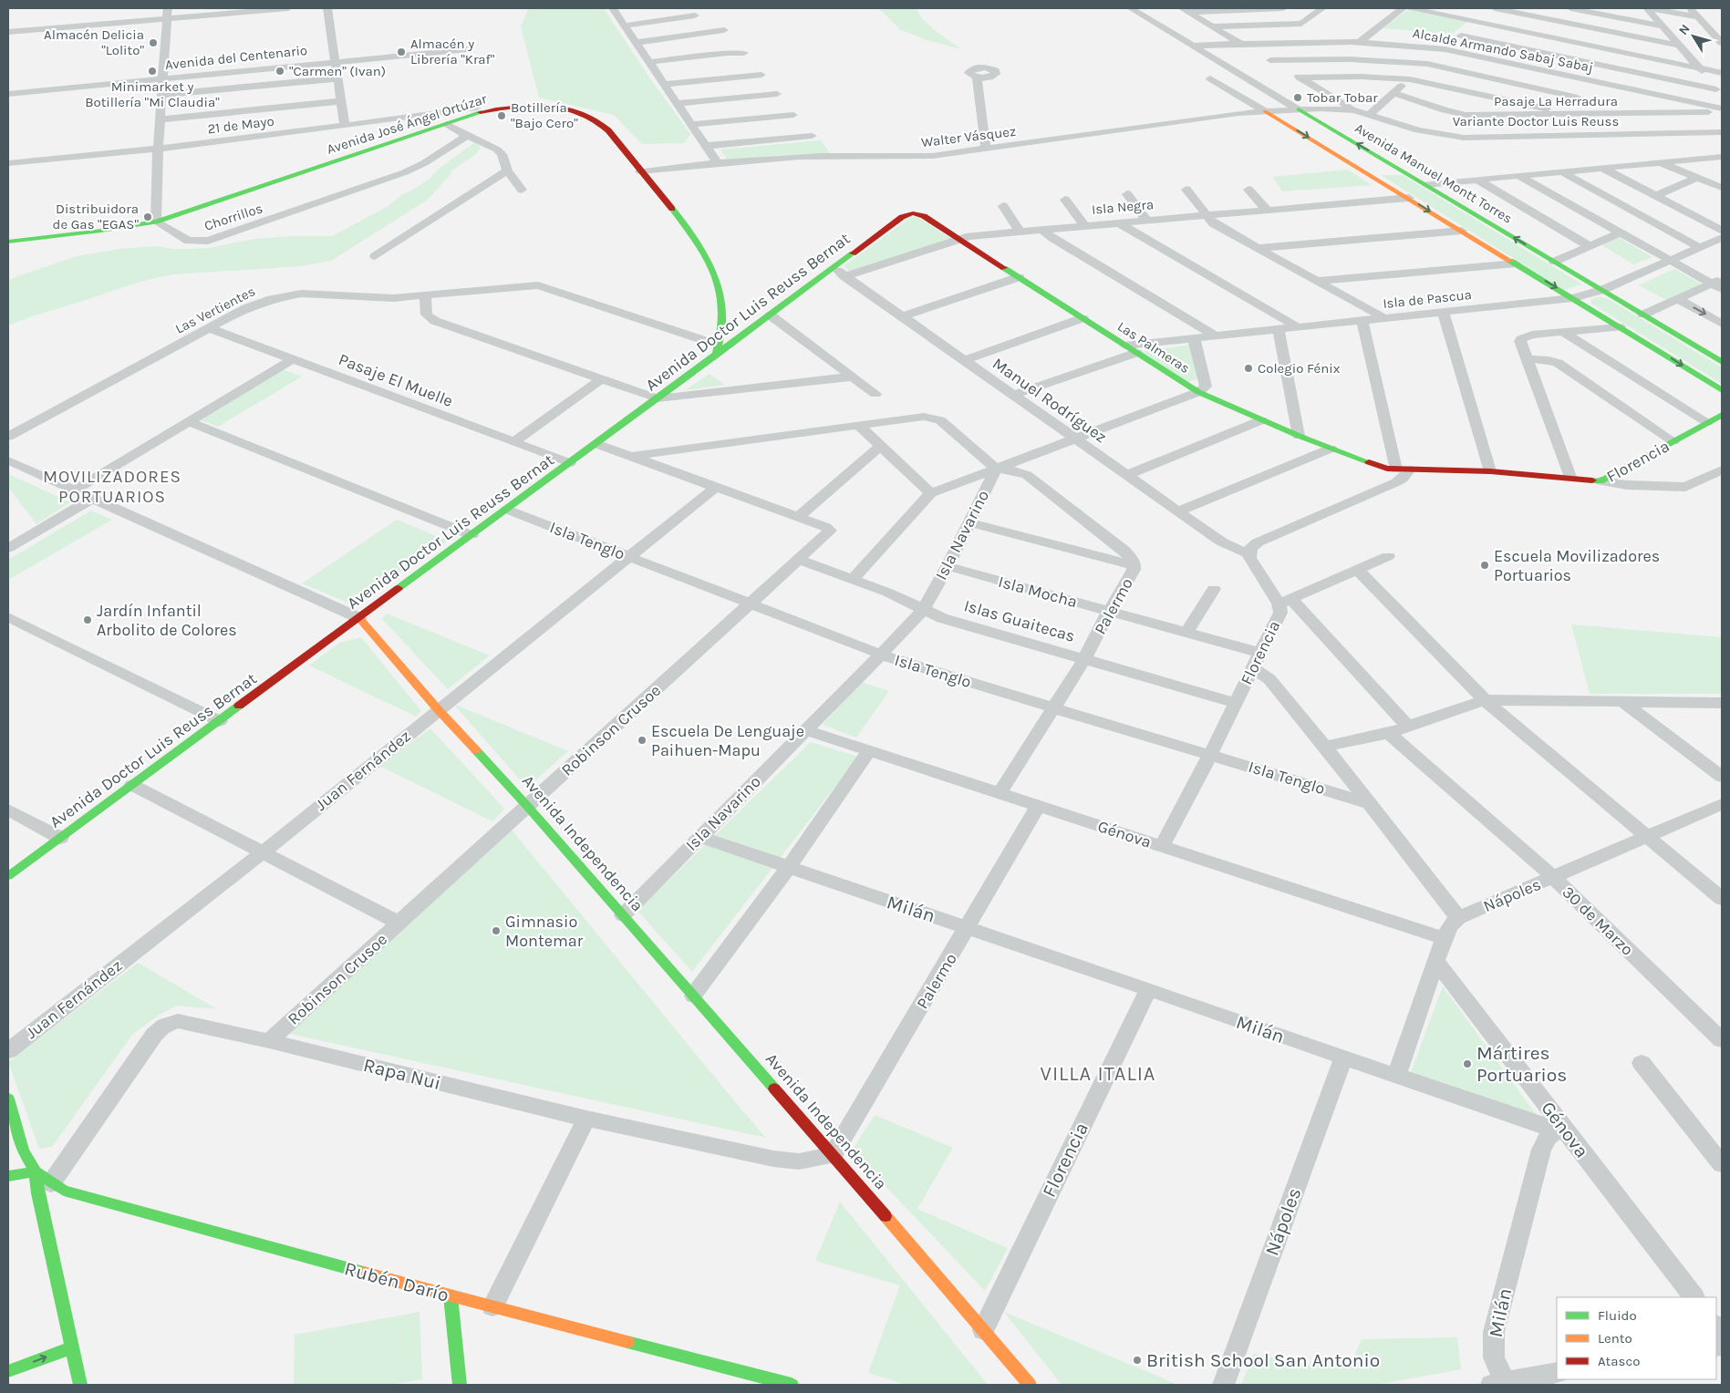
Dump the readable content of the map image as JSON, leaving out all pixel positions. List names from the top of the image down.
{
  "streets": {
    "street": [
      "Alcalde Armando Sabaj Sabaj",
      "Avenida del Centenario",
      "Pasaje La Herradura",
      "Variante Doctor Luis Reuss",
      "Avenida José Ángel Ortúzar",
      "21 de Mayo",
      "Walter Vásquez",
      "Avenida Manuel Montt Torres",
      "Isla Negra",
      "Chorrillos",
      "Isla de Pascua",
      "Las Vertientes",
      "Avenida Doctor Luis Reuss Bernat",
      "Las Palmeras",
      "Pasaje El Muelle",
      "Manuel Rodríguez",
      "Florencia",
      "Isla Navarino",
      "Isla Tenglo",
      "Isla Mocha",
      "Palermo",
      "Islas Guaitecas",
      "Robinson Crusoe",
      "Juan Fernández",
      "Génova",
      "Avenida Independencia",
      "Nápoles",
      "Milán",
      "30 de Marzo",
      "Rapa Nui",
      "Rubén Darío"
    ]
  },
  "crossings": [
    ["Alcalde Armando Sabaj Sabaj", "Pasaje La Herradura"],
    ["Alcalde Armando Sabaj Sabaj", "Avenida Manuel Montt Torres"],
    ["Pasaje La Herradura", "Variante Doctor Luis Reuss"],
    ["Variante Doctor Luis Reuss", "Walter Vásquez"],
    ["Variante Doctor Luis Reuss", "Avenida Manuel Montt Torres"],
    ["Avenida José Ángel Ortúzar", "Walter Vásquez"],
    ["Avenida José Ángel Ortúzar", "Chorrillos"],
    ["Avenida José Ángel Ortúzar", "Avenida Doctor Luis Reuss Bernat"],
    ["Walter Vásquez", "Avenida Manuel Montt Torres"],
    ["Avenida Manuel Montt Torres", "Isla de Pascua"],
    ["Isla Negra", "Avenida Doctor Luis Reuss Bernat"],
    ["Isla Negra", "Las Palmeras"],
    ["Isla Negra", "Manuel Rodríguez"],
    ["Isla de Pascua", "Las Palmeras"],
    ["Isla de Pascua", "Manuel Rodríguez"],
    ["Las Vertientes", "Pasaje El Muelle"],
    ["Avenida Doctor Luis Reuss Bernat", "Las Palmeras"],
    ["Avenida Doctor Luis Reuss Bernat", "Pasaje El Muelle"],
    ["Avenida Doctor Luis Reuss Bernat", "Manuel Rodríguez"],
    ["Avenida Doctor Luis Reuss Bernat", "Isla Tenglo"],
    ["Avenida Doctor Luis Reuss Bernat", "Avenida Independencia"],
    ["Las Palmeras", "Florencia"],
    ["Las Palmeras", "Isla Navarino"],
    ["Manuel Rodríguez", "Florencia"],
    ["Manuel Rodríguez", "Isla Navarino"],
    ["Florencia", "Isla Tenglo"],
    ["Florencia", "Isla Mocha"],
    ["Florencia", "Islas Guaitecas"],
    ["Florencia", "Génova"],
    ["Florencia", "Avenida Independencia"],
    ["Florencia", "Milán"],
    ["Isla Navarino", "Isla Tenglo"],
    ["Isla Navarino", "Isla Mocha"],
    ["Isla Navarino", "Palermo"],
    ["Isla Navarino", "Islas Guaitecas"],
    ["Isla Navarino", "Génova"],
    ["Isla Navarino", "Avenida Independencia"],
    ["Isla Navarino", "Milán"],
    ["Isla Tenglo", "Palermo"],
    ["Isla Tenglo", "Robinson Crusoe"],
    ["Isla Tenglo", "Juan Fernández"],
    ["Isla Mocha", "Palermo"],
    ["Palermo", "Islas Guaitecas"],
    ["Palermo", "Génova"],
    ["Palermo", "Avenida Independencia"],
    ["Palermo", "Milán"],
    ["Palermo", "Rapa Nui"],
    ["Islas Guaitecas", "Robinson Crusoe"],
    ["Robinson Crusoe", "Avenida Independencia"],
    ["Robinson Crusoe", "Rapa Nui"],
    ["Juan Fernández", "Avenida Independencia"],
    ["Génova", "Nápoles"],
    ["Génova", "Milán"],
    ["Avenida Independencia", "Rapa Nui"],
    ["Nápoles", "Milán"],
    ["Nápoles", "30 de Marzo"],
    ["Rapa Nui", "Rubén Darío"]
  ],
  "districts": ["MOVILIZADORES PORTUARIOS", "VILLA ITALIA"],
  "places": [
    "Almacén Delicia \"Lolito\"",
    "Almacén y Librería \"Kraf\"",
    "Minimarket y Botillería \"Mi Claudia\"",
    "\"Carmen\" (Ivan)",
    "Tobar Tobar",
    "Botillería \"Bajo Cero\"",
    "Distribuidora de Gas \"EGAS\"",
    "Colegio Fénix",
    "Escuela Movilizadores Portuarios",
    "Jardín Infantil Arbolito de Colores",
    "Escuela De Lenguaje Paihuen-Mapu",
    "Gimnasio Montemar",
    "Mártires Portuarios",
    "British School San Antonio"
  ],
  "legend": ["Fluido", "Lento", "Atasco"],
  "north": "top left"
}
